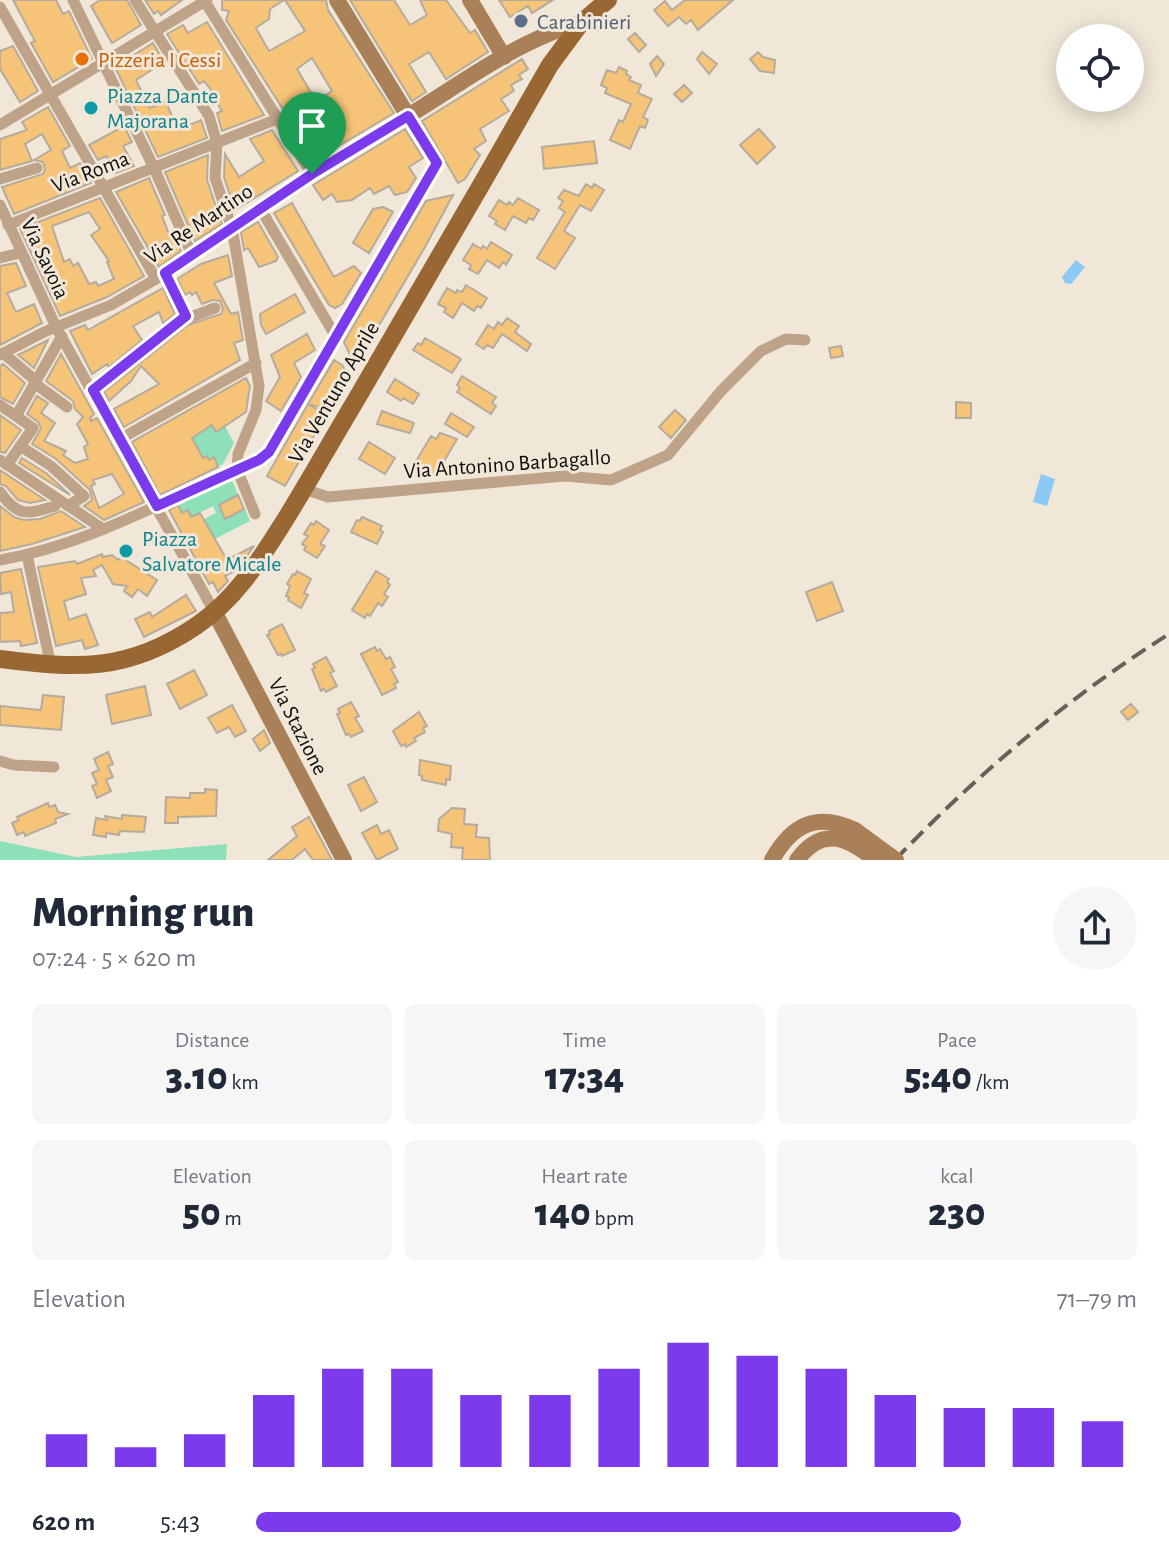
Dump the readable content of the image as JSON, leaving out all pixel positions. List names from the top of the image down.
{
  "streets": {
    "main road": ["Via Re Martino", "Via Ventuno Aprile", "Via Stazione"],
    "street": ["Via Roma", "Via Savoia", "Via Antonino Barbagallo"]
  },
  "crossings": [
    ["Via Roma", "Via Savoia"],
    ["Via Re Martino", "Via Savoia"],
    ["Via Re Martino", "Via Ventuno Aprile"],
    ["Via Savoia", "Via Ventuno Aprile"],
    ["Via Savoia", "Via Stazione"],
    ["Via Ventuno Aprile", "Via Antonino Barbagallo"],
    ["Via Ventuno Aprile", "Via Stazione"]
  ],
  "places": [
    "Carabinieri",
    "Pizzeria I Cessi",
    "Piazza Dante Majorana",
    "Piazza Salvatore Micale"
  ],
  "page": {
    "heading": ["Morning run", "07:24 · 5 × 620 m"],
    "stats": [
      ["Distance", "3.10 km"],
      ["Time", "17:34"],
      ["Pace", "5:40 /km"],
      ["Elevation", "50 m"],
      ["Heart rate", "140 bpm"],
      ["kcal", "230"]
    ],
    "chart": ["Elevation", "71–79 m"],
    "list": [
      {
        "name": "620 m",
        "note": "5:43"
      }
    ]
  }
}
